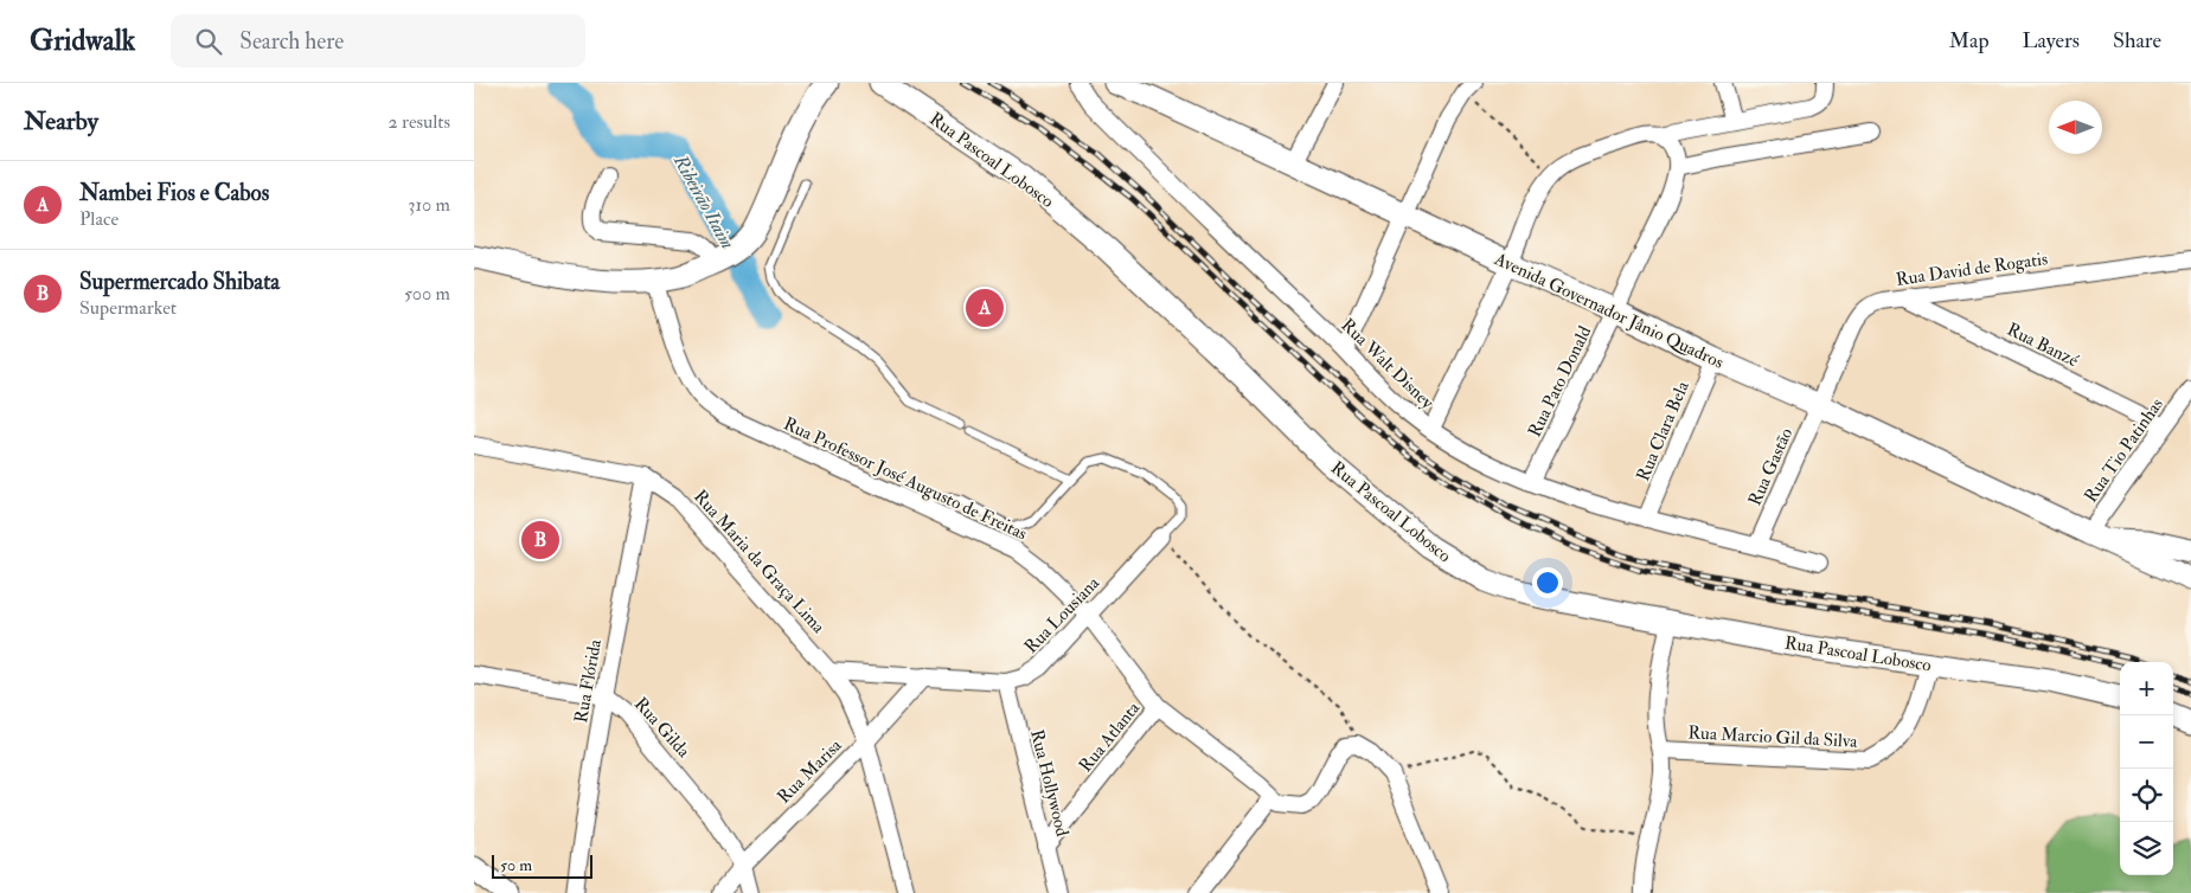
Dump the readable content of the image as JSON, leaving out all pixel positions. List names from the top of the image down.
{
  "streets": {
    "main road": ["Rua Pascoal Lobosco", "Avenida Governador Jânio Quadros"],
    "street": [
      "Rua David de Rogatis",
      "Rua Banzé",
      "Rua Walt Disney",
      "Rua Pato Donald",
      "Rua Clara Bela",
      "Rua Tio Patinhas",
      "Rua Gastão",
      "Rua Professor José Augusto de Freitas",
      "Rua Maria da Graça Lima",
      "Rua Lousiana",
      "Rua Flórida",
      "Rua Gilda",
      "Rua Atlanta",
      "Rua Marcio Gil da Silva",
      "Rua Marisa",
      "Rua Hollywood"
    ]
  },
  "crossings": [
    ["Rua Pascoal Lobosco", "Rua Marcio Gil da Silva"],
    ["Rua David de Rogatis", "Avenida Governador Jânio Quadros"],
    ["Rua David de Rogatis", "Rua Banzé"],
    ["Rua David de Rogatis", "Rua Gastão"],
    ["Avenida Governador Jânio Quadros", "Rua Pato Donald"],
    ["Avenida Governador Jânio Quadros", "Rua Clara Bela"],
    ["Avenida Governador Jânio Quadros", "Rua Tio Patinhas"],
    ["Avenida Governador Jânio Quadros", "Rua Gastão"],
    ["Rua Banzé", "Rua Tio Patinhas"],
    ["Rua Walt Disney", "Rua Pato Donald"],
    ["Rua Walt Disney", "Rua Clara Bela"],
    ["Rua Walt Disney", "Rua Gastão"],
    ["Rua Professor José Augusto de Freitas", "Rua Lousiana"],
    ["Rua Professor José Augusto de Freitas", "Rua Atlanta"],
    ["Rua Maria da Graça Lima", "Rua Lousiana"],
    ["Rua Maria da Graça Lima", "Rua Flórida"],
    ["Rua Maria da Graça Lima", "Rua Marisa"],
    ["Rua Lousiana", "Rua Marisa"],
    ["Rua Lousiana", "Rua Hollywood"],
    ["Rua Flórida", "Rua Gilda"],
    ["Rua Gilda", "Rua Marisa"],
    ["Rua Atlanta", "Rua Hollywood"]
  ],
  "water": ["Ribeirão Itaim"],
  "scale_bar": "50 m",
  "north": "left",
  "page": {
    "header": "Gridwalk",
    "search": "Search here",
    "nav": ["Map", "Layers", "Share"],
    "heading": ["Nearby", "2 results"],
    "list": [
      {
        "mark": "A",
        "name": "Nambei Fios e Cabos",
        "note": "Place",
        "value": "310 m"
      },
      {
        "mark": "B",
        "name": "Supermercado Shibata",
        "note": "Supermarket",
        "value": "500 m"
      }
    ],
    "pins": ["A", "B"],
    "map_buttons": ["+", "−"],
    "scale": "50 m"
  }
}
